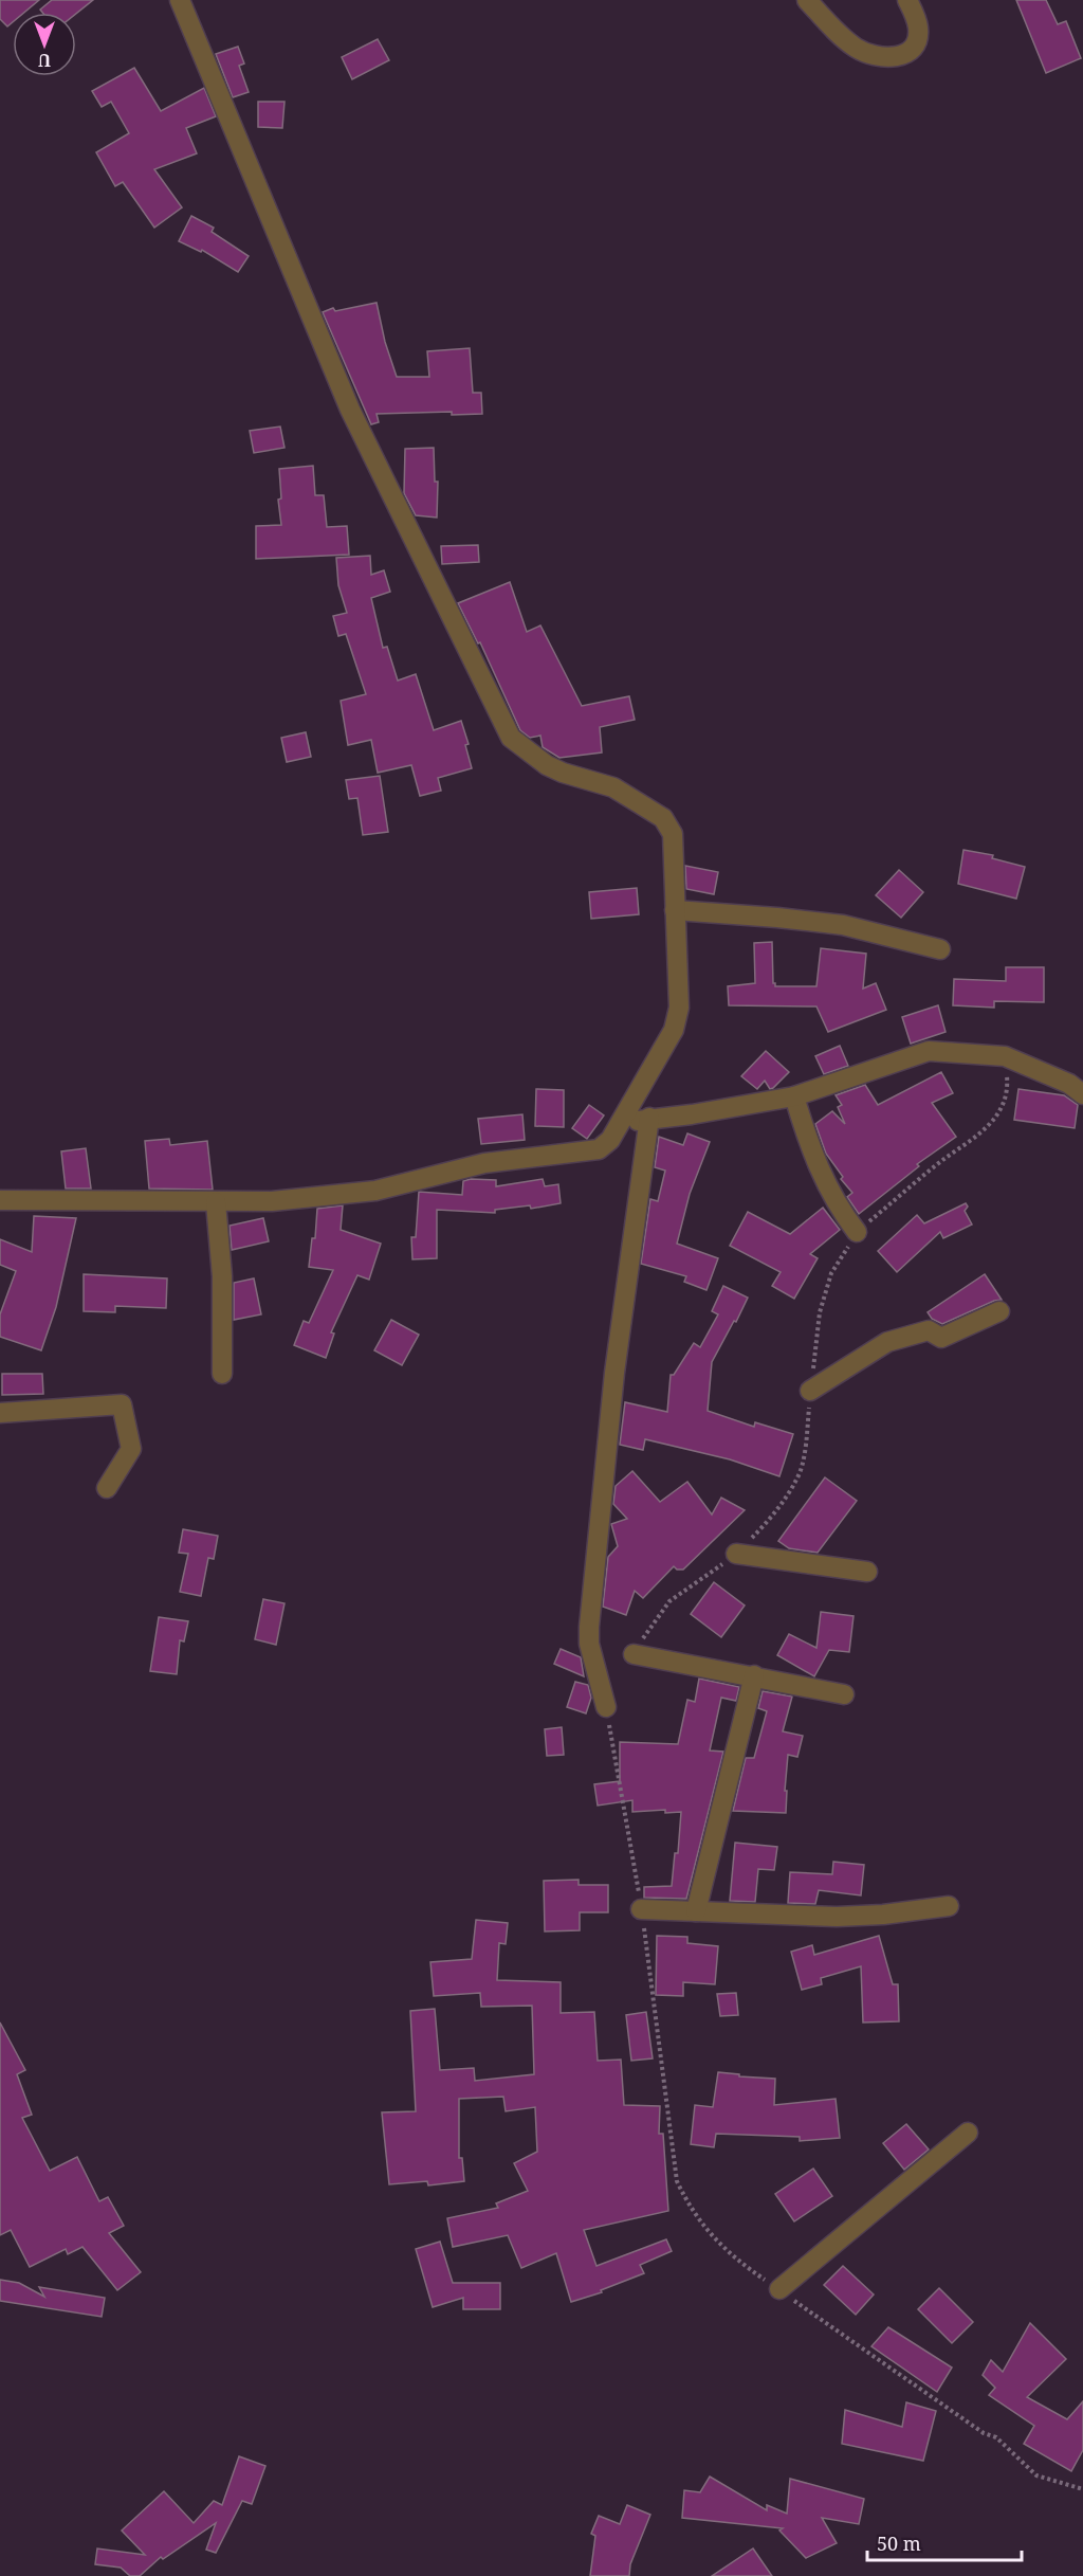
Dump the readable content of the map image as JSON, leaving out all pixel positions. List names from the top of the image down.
{
  "scale_bar": "50 m",
  "north": "bottom"
}
